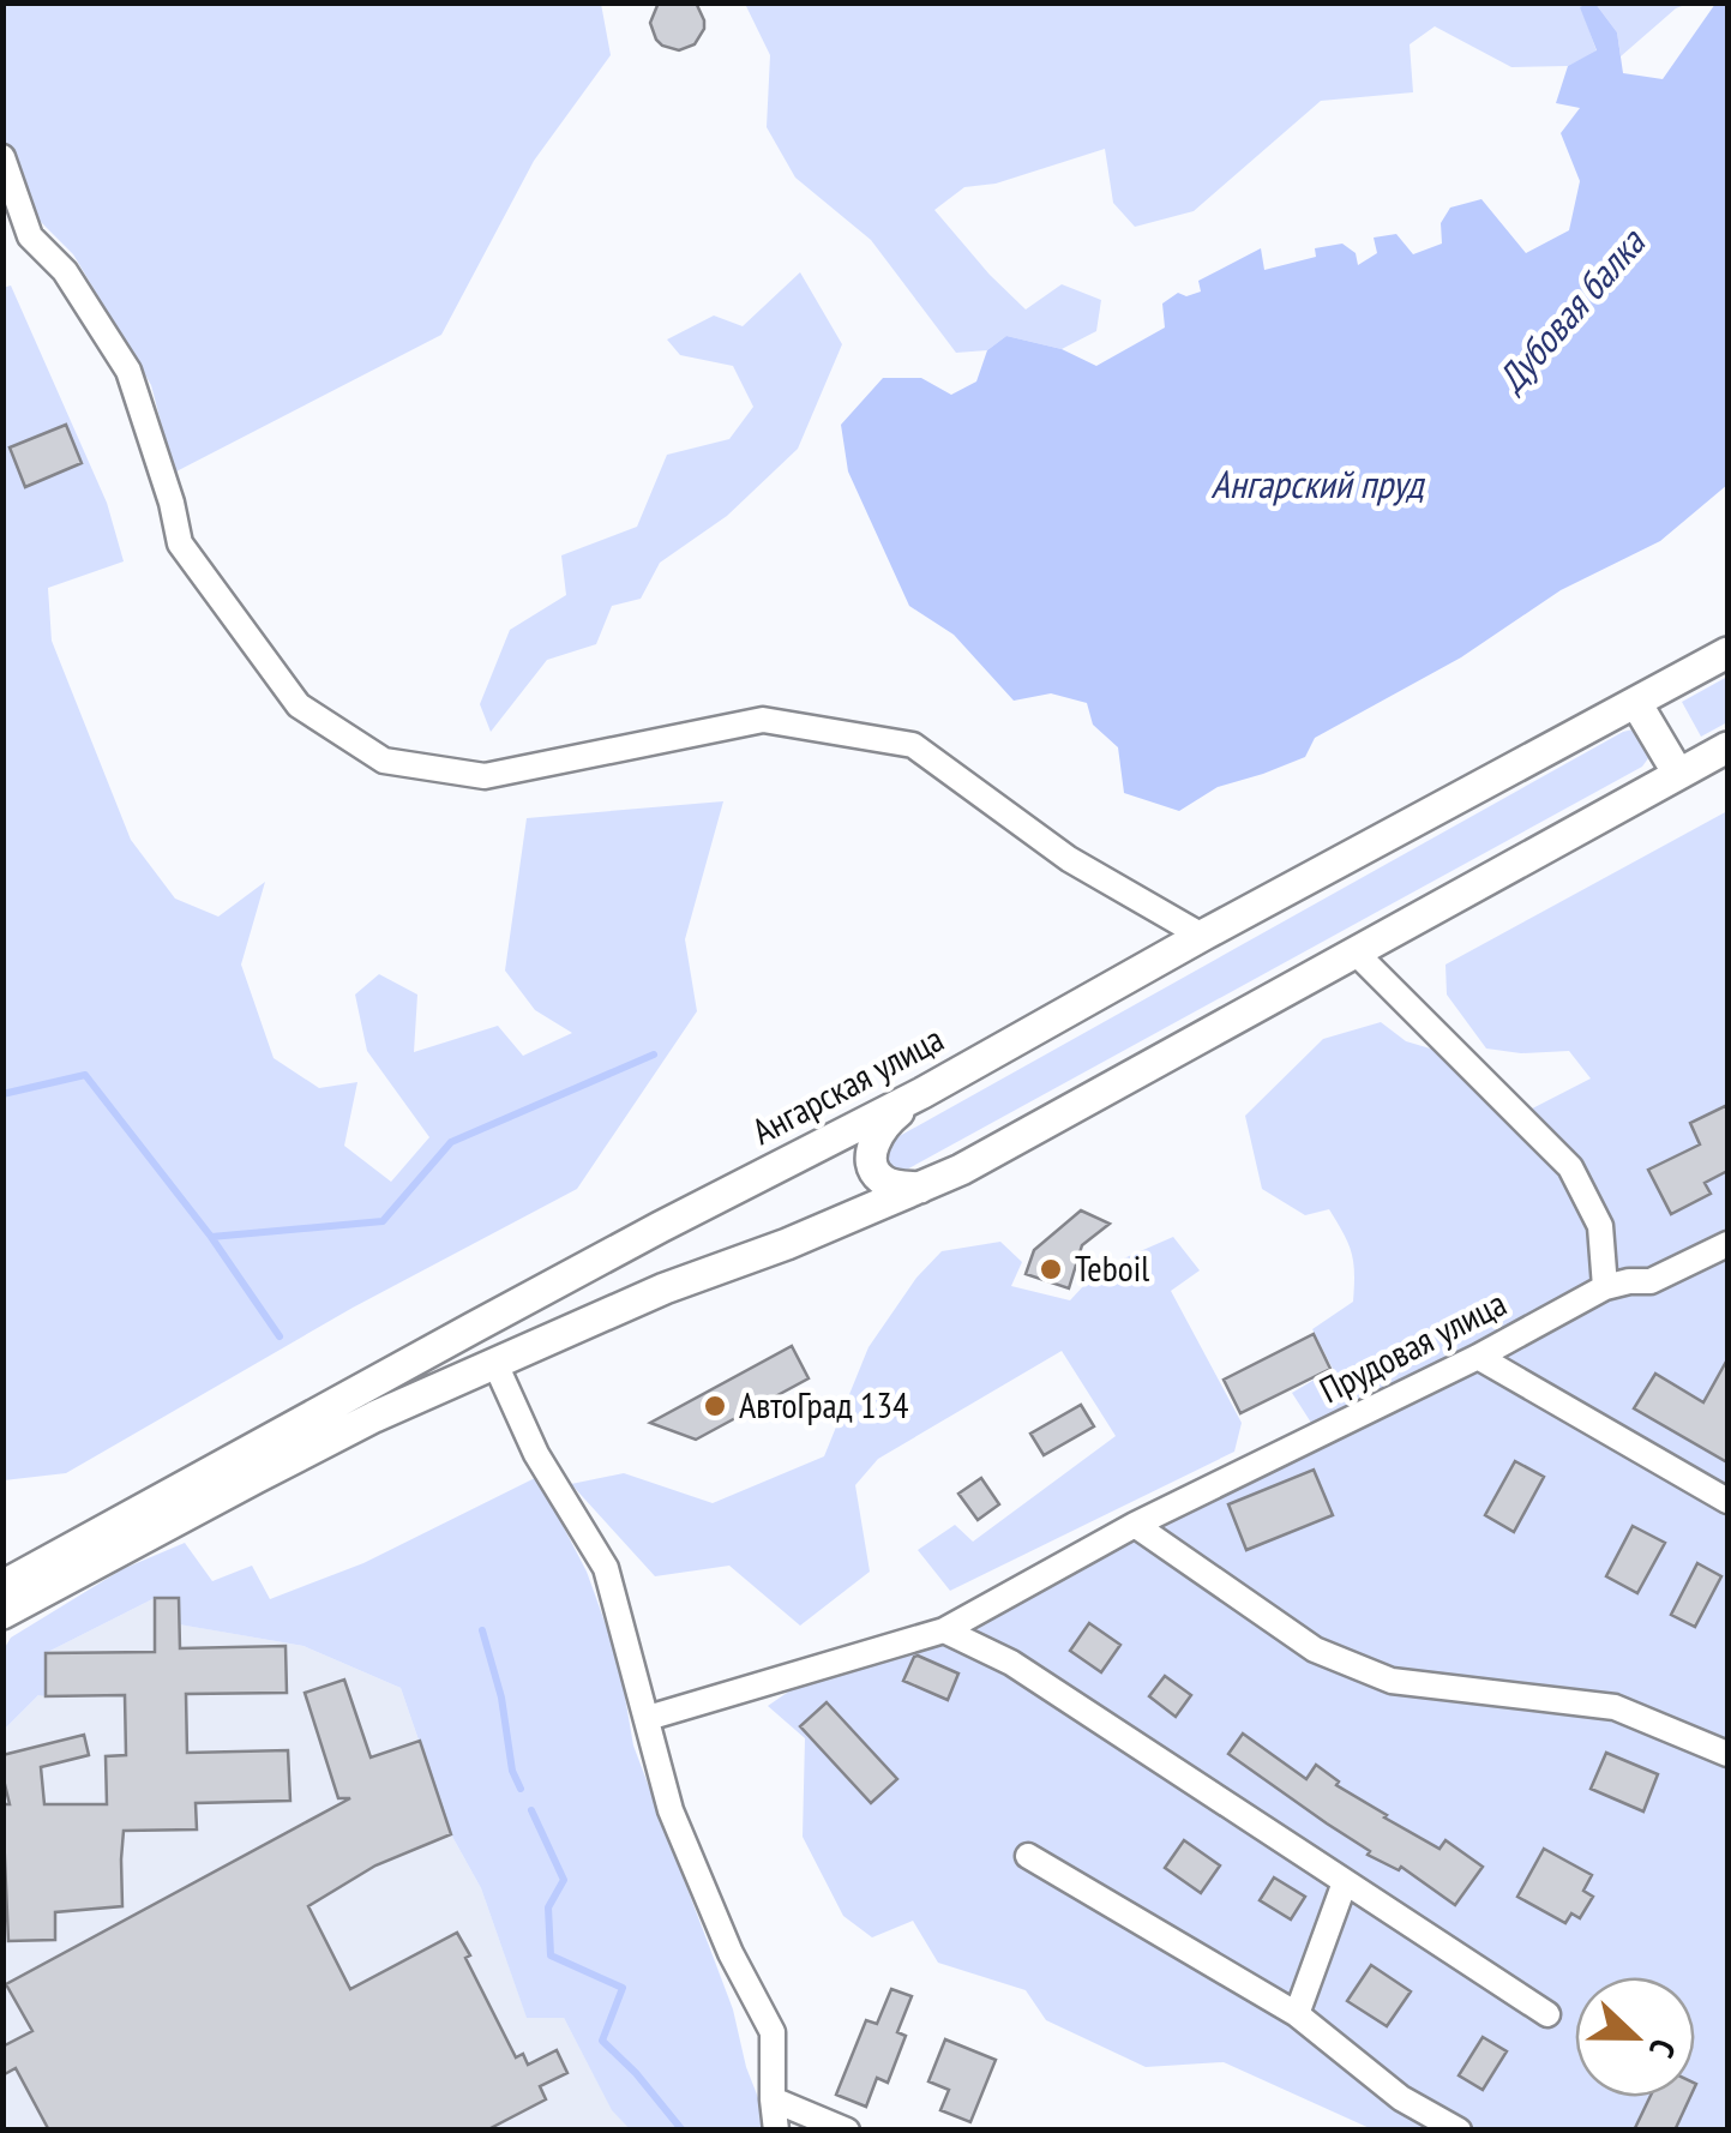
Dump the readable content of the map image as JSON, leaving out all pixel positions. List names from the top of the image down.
{
  "streets": {
    "main road": ["Ангарская улица"],
    "street": ["Прудовая улица"]
  },
  "water": ["Дубовая балка", "Ангарский пруд"],
  "places": ["Teboil", "АвтоГрад 134"],
  "north": "right"
}
